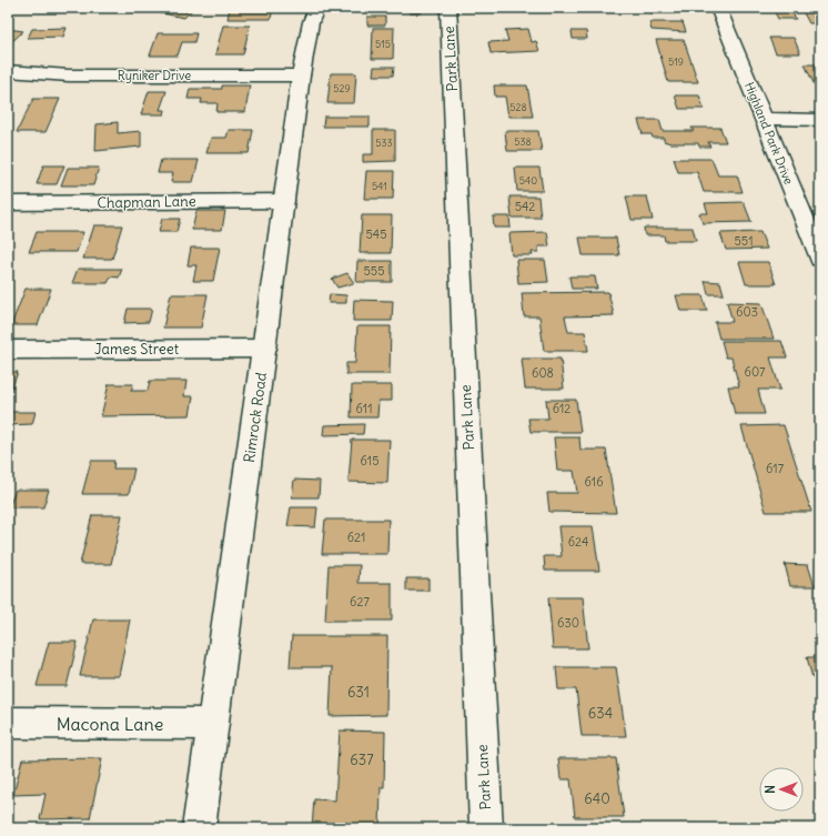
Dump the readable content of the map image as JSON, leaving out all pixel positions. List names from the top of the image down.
{
  "streets": {
    "street": [
      "Park Lane",
      "Ryniker Drive",
      "Highland Park Drive",
      "Chapman Lane",
      "James Street",
      "Rimrock Road",
      "Macona Lane"
    ]
  },
  "crossings": [
    ["Ryniker Drive", "Rimrock Road"],
    ["Chapman Lane", "Rimrock Road"],
    ["James Street", "Rimrock Road"],
    ["Rimrock Road", "Macona Lane"]
  ],
  "house_numbers": [
    "515",
    "519",
    "529",
    "528",
    "538",
    "533",
    "540",
    "541",
    "542",
    "545",
    "551",
    "555",
    "603",
    "607",
    "608",
    "611",
    "612",
    "615",
    "617",
    "616",
    "621",
    "624",
    "627",
    "630",
    "631",
    "634",
    "637",
    "640"
  ],
  "north": "left"
}
